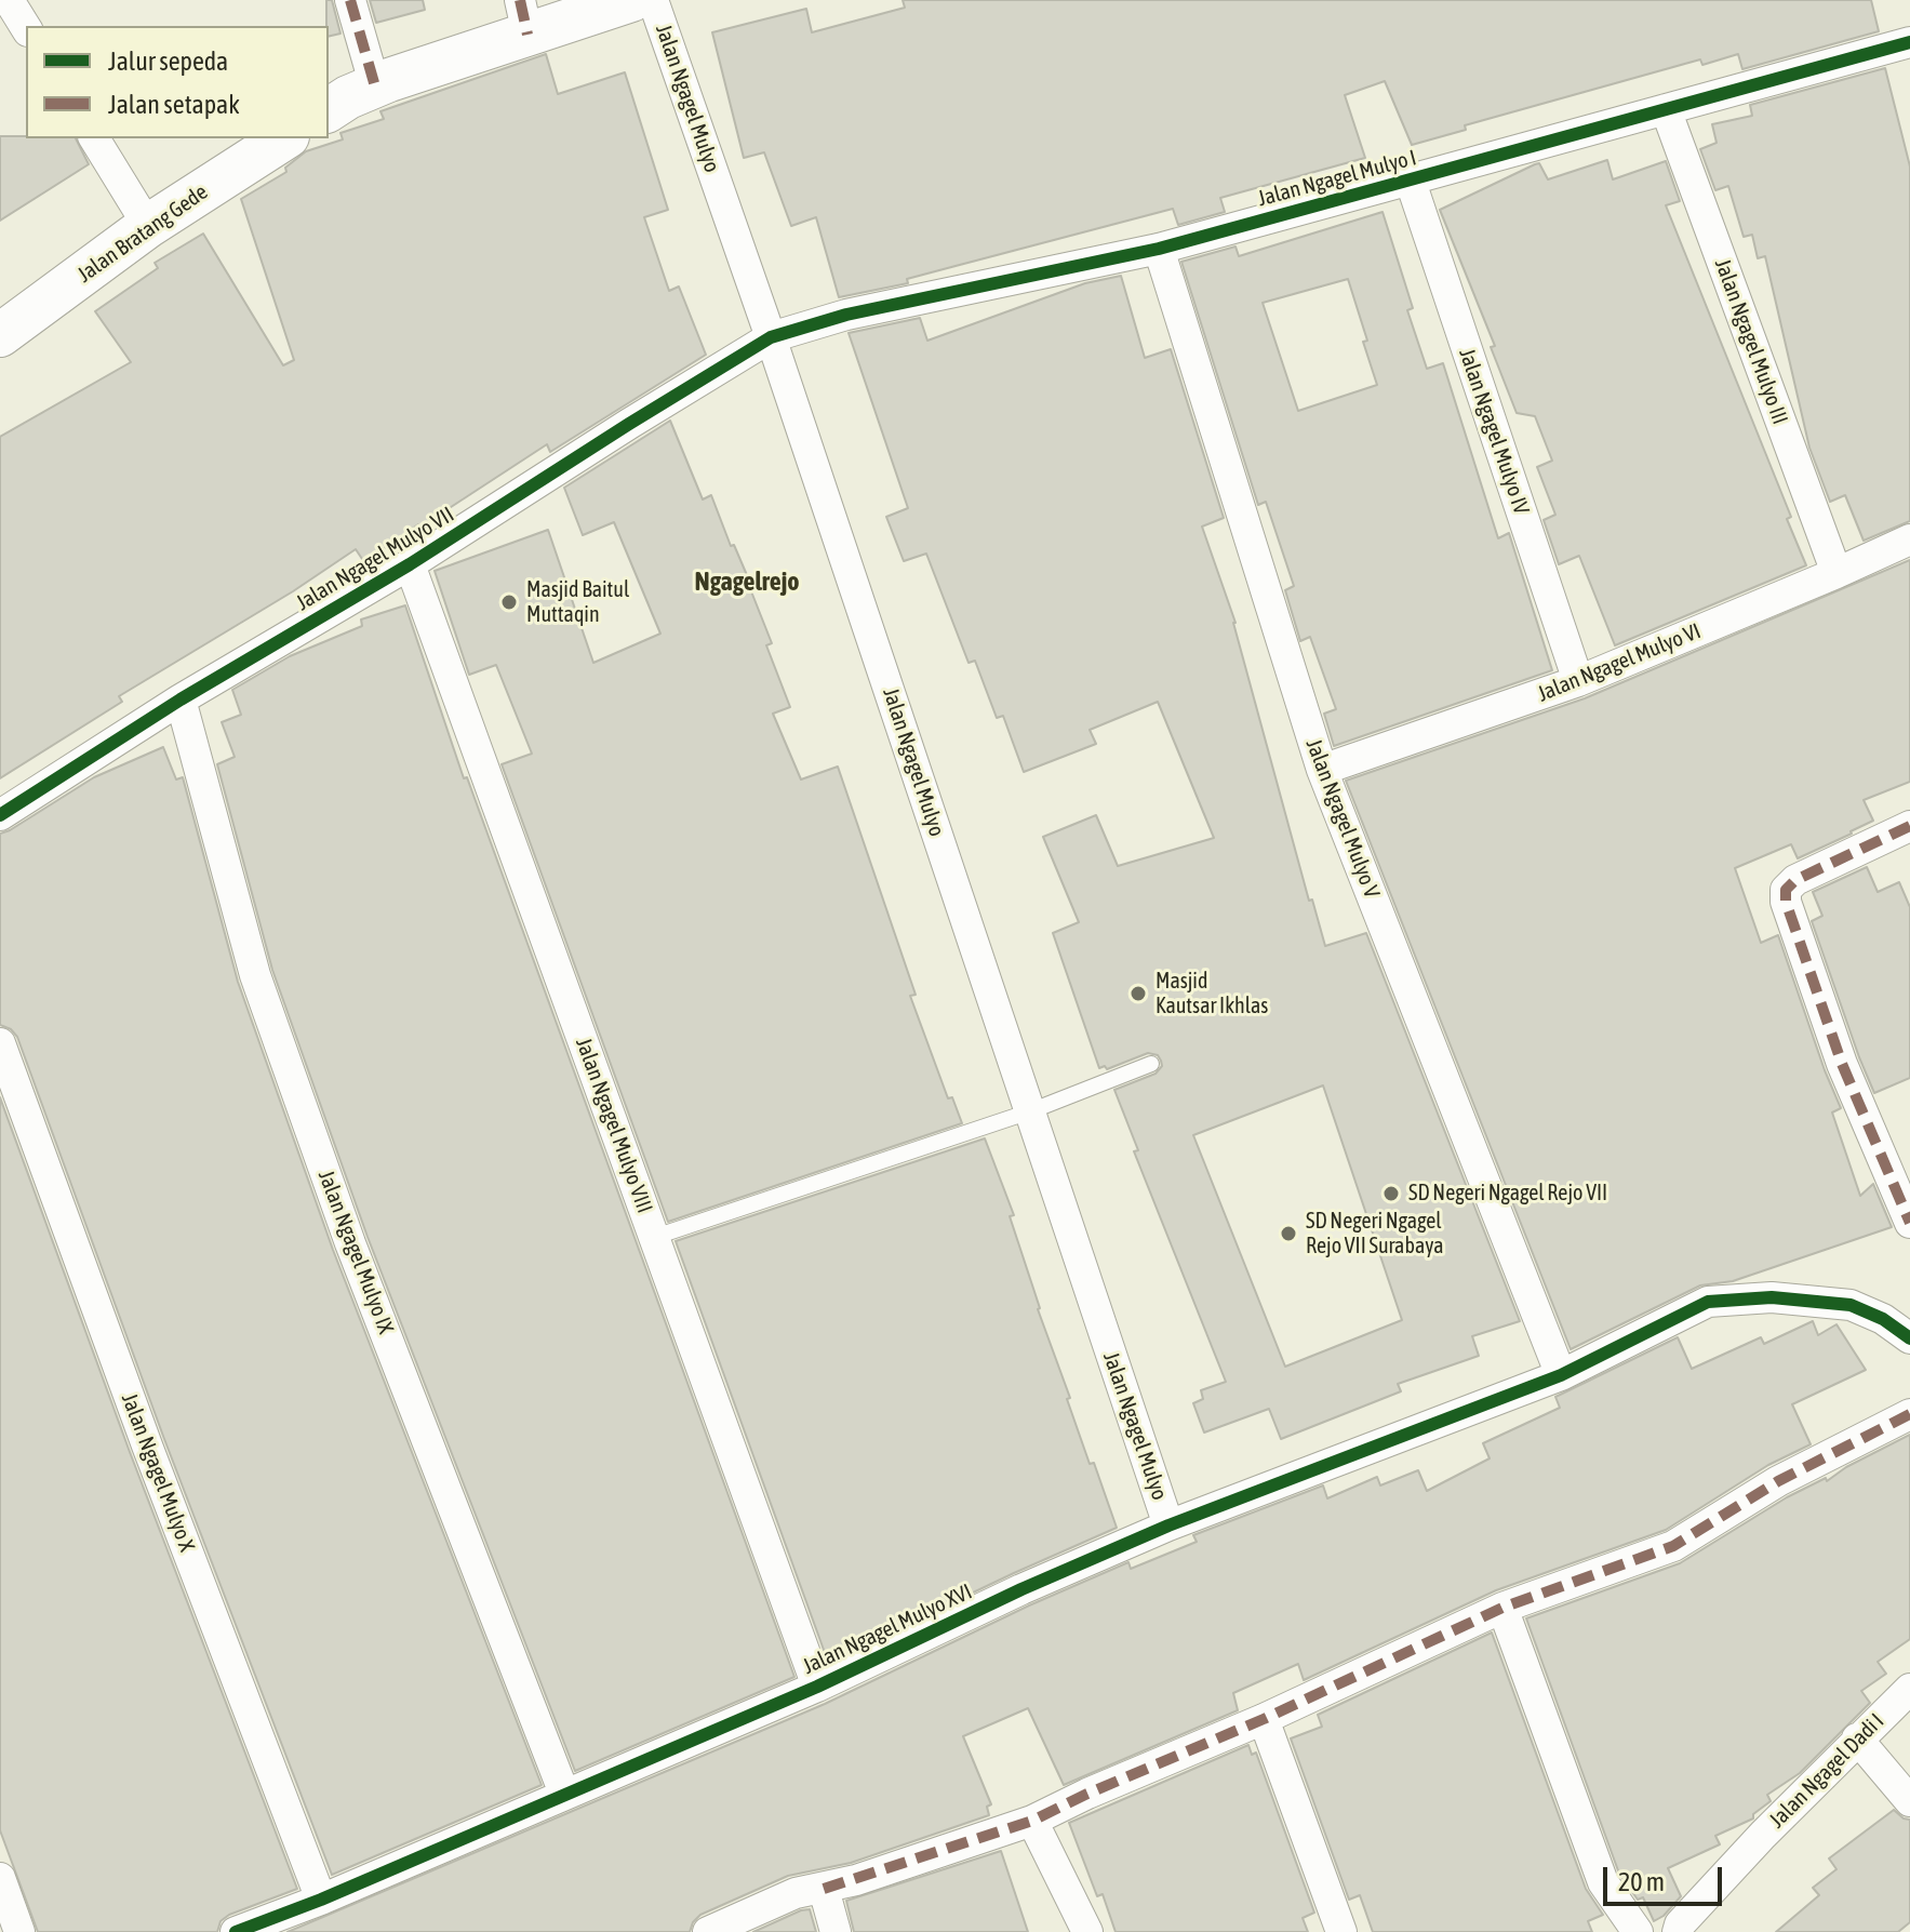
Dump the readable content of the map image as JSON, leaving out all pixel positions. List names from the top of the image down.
{
  "streets": {
    "main road": ["Jalan Bratang Gede"],
    "street": [
      "Jalan Ngagel Mulyo",
      "Jalan Ngagel Mulyo I",
      "Jalan Ngagel Mulyo III",
      "Jalan Ngagel Mulyo IV",
      "Jalan Ngagel Mulyo VII",
      "Jalan Ngagel Mulyo VI",
      "Jalan Ngagel Mulyo V",
      "Jalan Ngagel Mulyo VIII",
      "Jalan Ngagel Mulyo IX",
      "Jalan Ngagel Mulyo X",
      "Jalan Ngagel Mulyo XVI",
      "Jalan Ngagel Dadi I"
    ]
  },
  "crossings": [
    ["Jalan Ngagel Mulyo", "Jalan Ngagel Mulyo I"],
    ["Jalan Ngagel Mulyo", "Jalan Ngagel Mulyo VII"],
    ["Jalan Ngagel Mulyo", "Jalan Ngagel Mulyo XVI"],
    ["Jalan Ngagel Mulyo I", "Jalan Ngagel Mulyo III"],
    ["Jalan Ngagel Mulyo I", "Jalan Ngagel Mulyo IV"],
    ["Jalan Ngagel Mulyo I", "Jalan Ngagel Mulyo VII"],
    ["Jalan Ngagel Mulyo I", "Jalan Ngagel Mulyo V"],
    ["Jalan Ngagel Mulyo III", "Jalan Ngagel Mulyo VI"],
    ["Jalan Ngagel Mulyo IV", "Jalan Ngagel Mulyo VI"],
    ["Jalan Ngagel Mulyo VII", "Jalan Ngagel Mulyo VIII"],
    ["Jalan Ngagel Mulyo VII", "Jalan Ngagel Mulyo IX"],
    ["Jalan Ngagel Mulyo VI", "Jalan Ngagel Mulyo V"],
    ["Jalan Ngagel Mulyo V", "Jalan Ngagel Mulyo XVI"],
    ["Jalan Ngagel Mulyo VIII", "Jalan Ngagel Mulyo XVI"],
    ["Jalan Ngagel Mulyo IX", "Jalan Ngagel Mulyo XVI"],
    ["Jalan Ngagel Mulyo X", "Jalan Ngagel Mulyo XVI"]
  ],
  "districts": ["Ngagelrejo"],
  "places": [
    "Masjid Baitul Muttaqin",
    "Masjid Kautsar Ikhlas",
    "SD Negeri Ngagel Rejo VII",
    "SD Negeri Ngagel Rejo VII Surabaya"
  ],
  "legend": ["Jalur sepeda", "Jalan setapak"],
  "scale_bar": "20 m"
}
